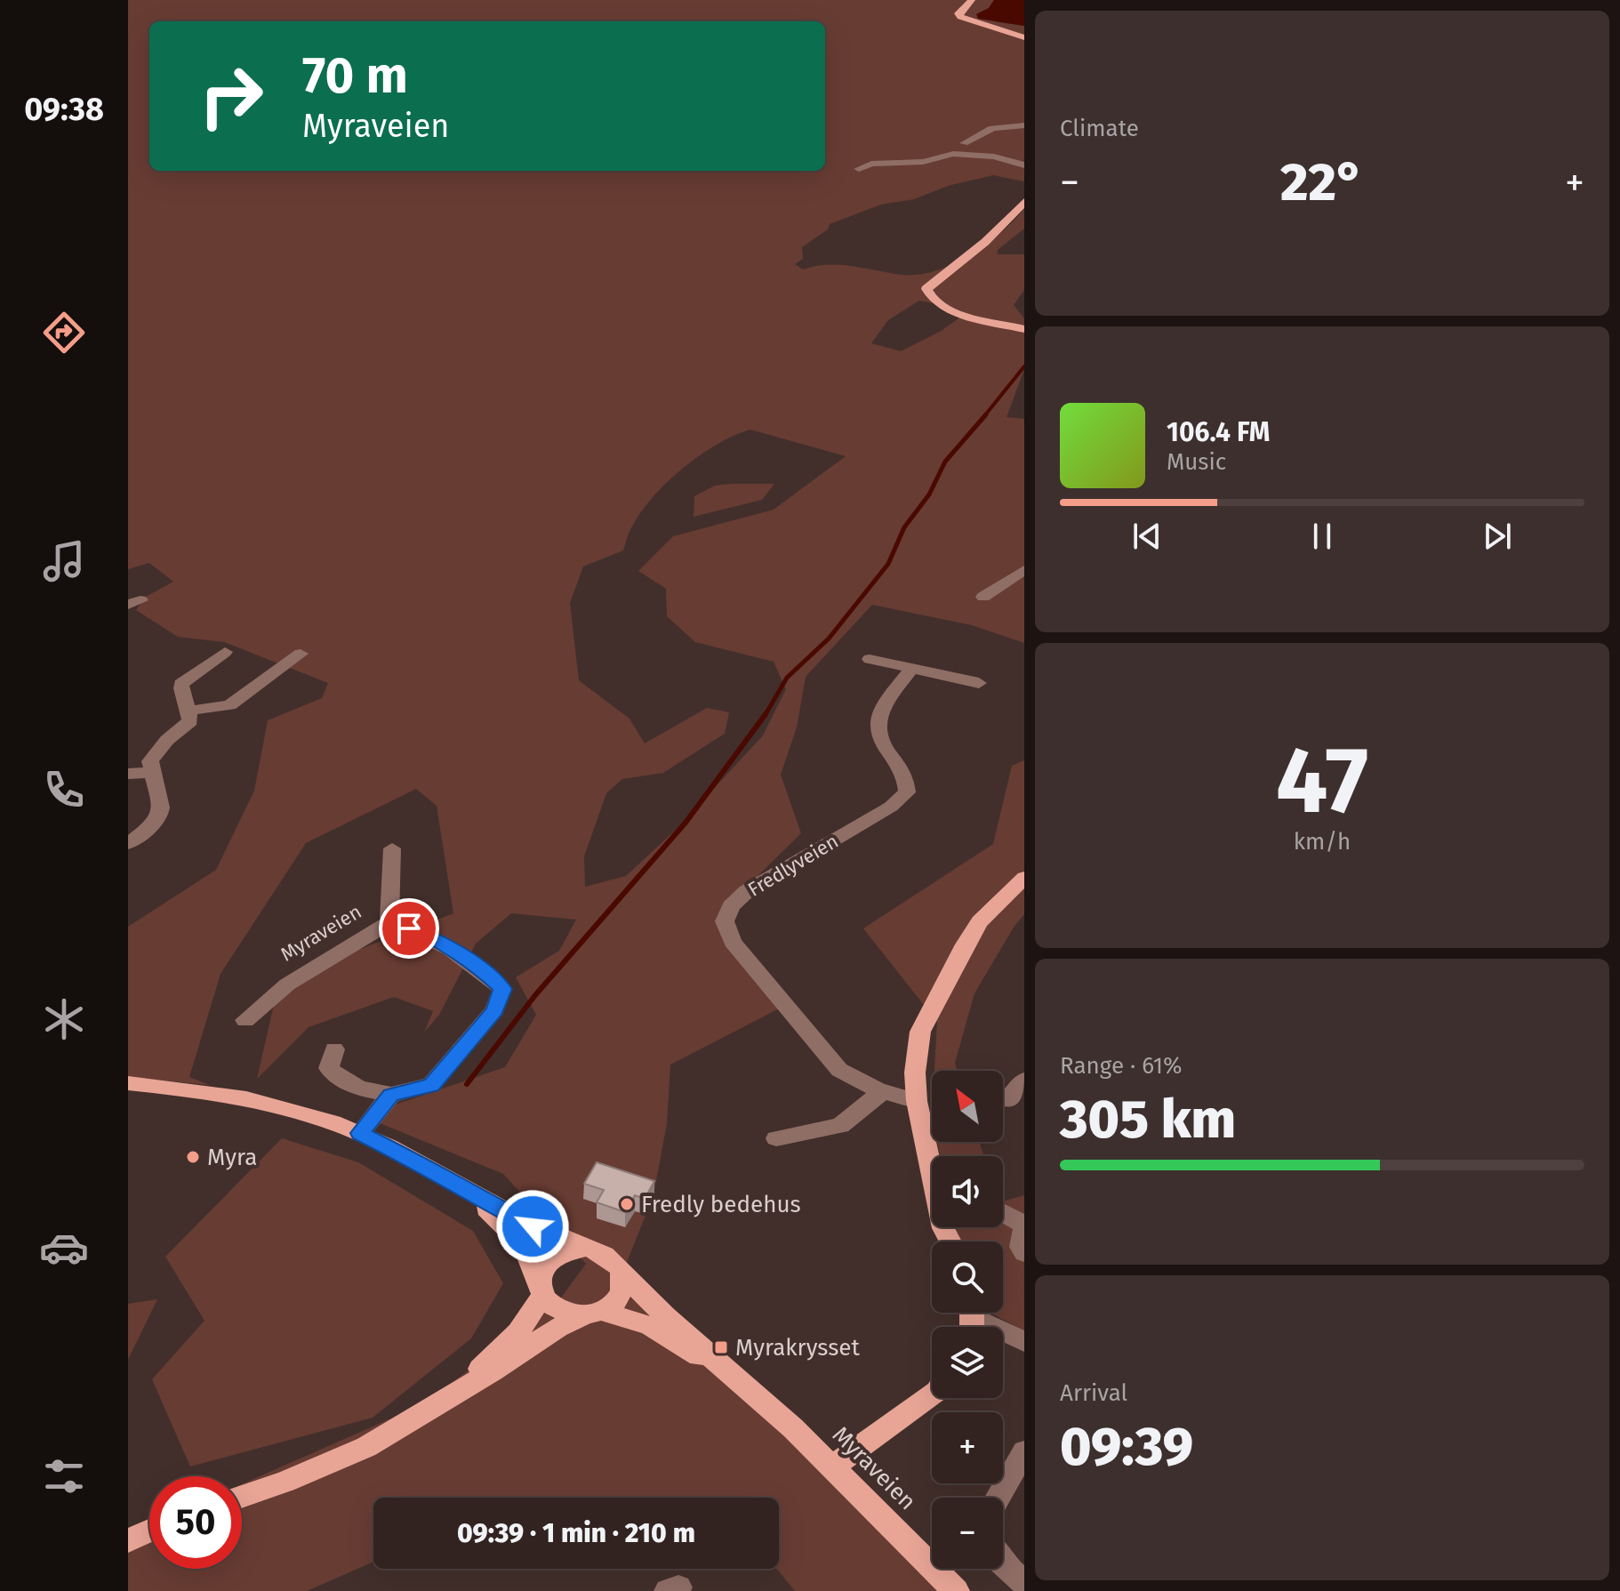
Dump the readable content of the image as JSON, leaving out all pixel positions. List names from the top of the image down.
{
  "streets": {
    "main road": ["Myraveien"],
    "street": ["Fredlyveien"]
  },
  "places": {
    "other": ["Myra", "Fredly bedehus"],
    "transit": ["Myrakrysset"]
  },
  "north": "top left",
  "page": {
    "tabs": "09:38",
    "tile": [
      "Climate",
      ["47", "km/h"],
      ["Range · 61%", "305 km"],
      ["Arrival", "09:39"]
    ],
    "turn": ["70 m", "Myraveien"],
    "heat": ["−", "22°", "+"],
    "song": ["106.4 FM", "Music"],
    "map_buttons": ["+", "−"],
    "limit": "50",
    "trip": "09:39 · 1 min · 210 m"
  }
}
